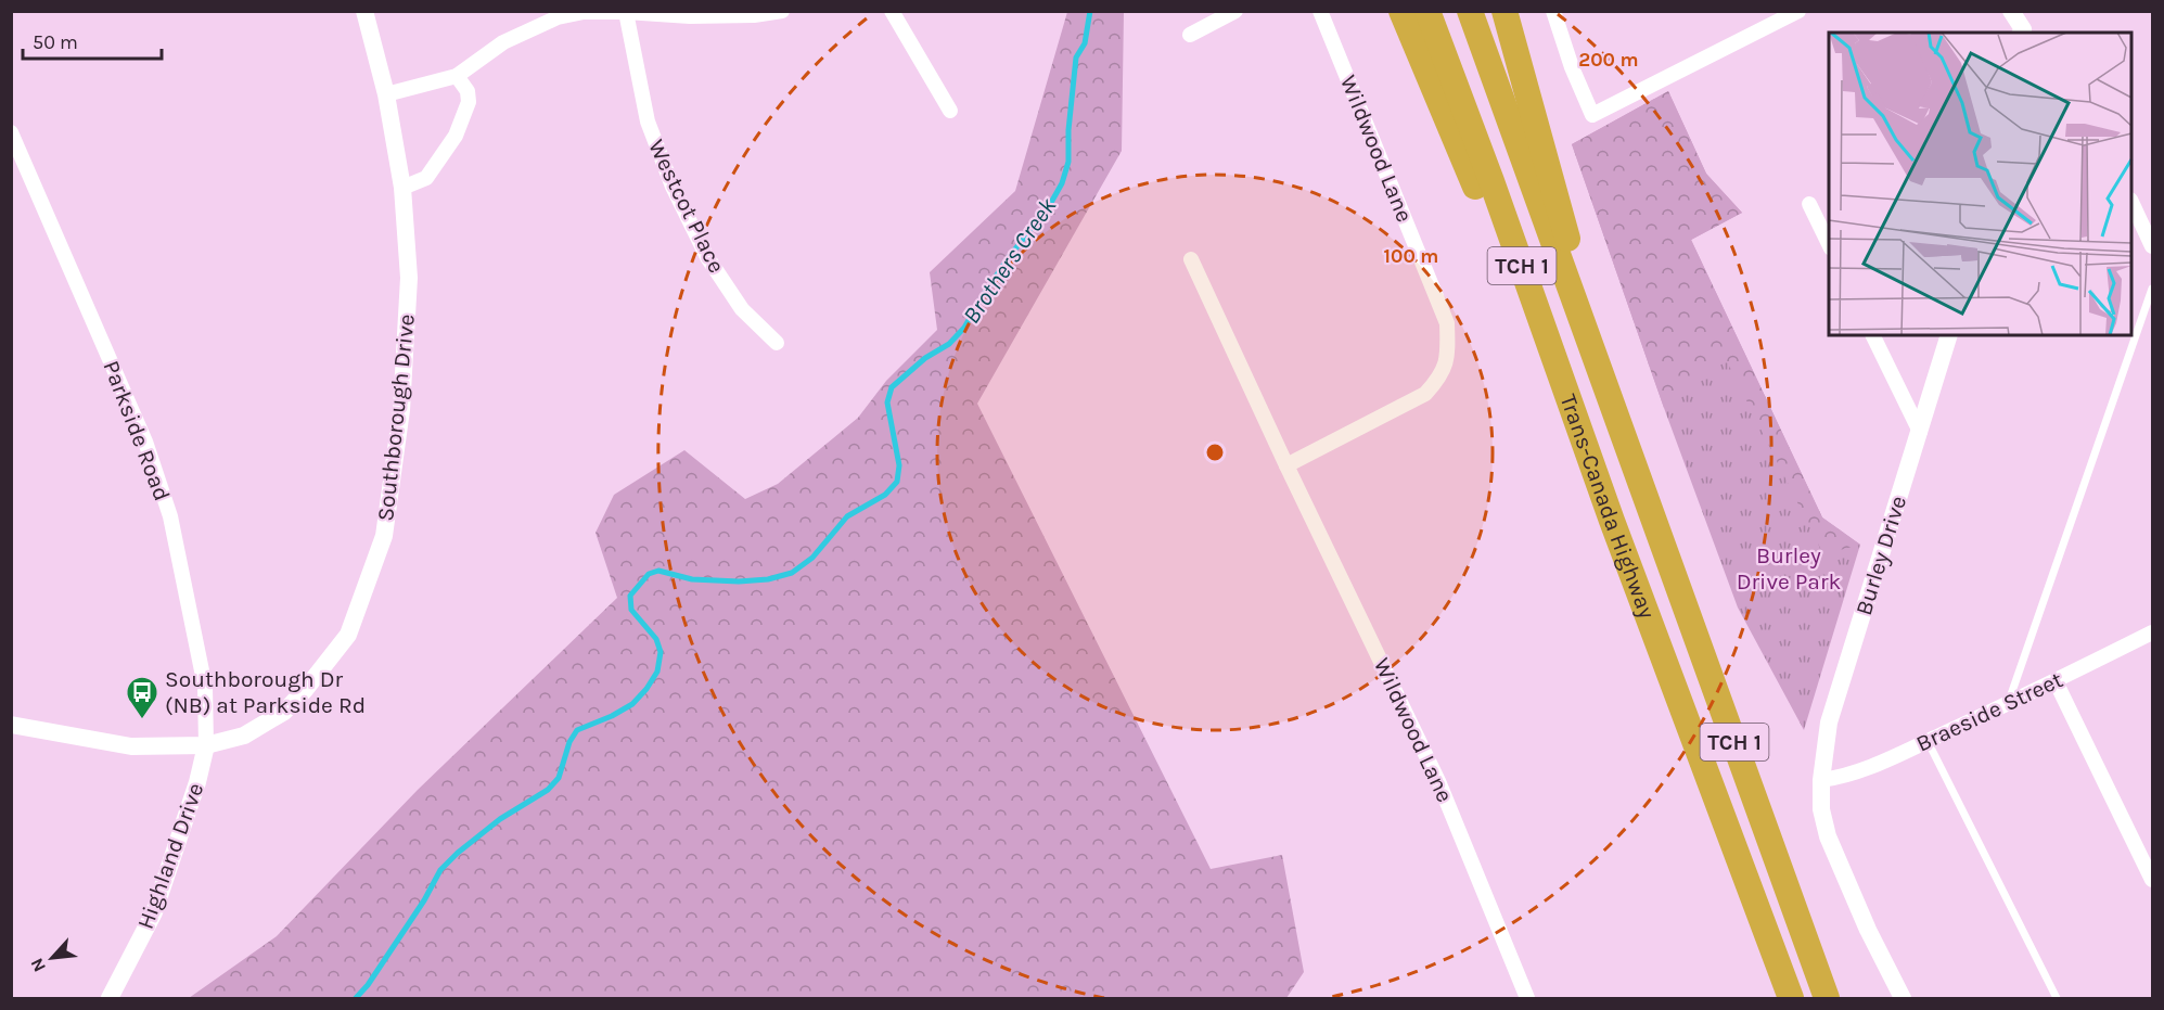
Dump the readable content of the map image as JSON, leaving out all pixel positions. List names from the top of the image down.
{
  "streets": {
    "highway": ["TCH 1", "Trans-Canada Highway"],
    "street": [
      "Wildwood Lane",
      "Westcot Place",
      "Southborough Drive",
      "Parkside Road",
      "Burley Drive",
      "Braeside Street",
      "Highland Drive"
    ]
  },
  "crossings": [
    ["Southborough Drive", "Parkside Road"],
    ["Southborough Drive", "Highland Drive"],
    ["Parkside Road", "Highland Drive"],
    ["Burley Drive", "Braeside Street"]
  ],
  "water": ["Brothers Creek"],
  "parks": ["Burley Drive Park"],
  "places": {
    "bus stop": ["Southborough Dr (NB) at Parkside Rd"]
  },
  "scale_bar": "50 m",
  "north": "bottom left",
  "rings": ["200 m", "100 m"]
}
